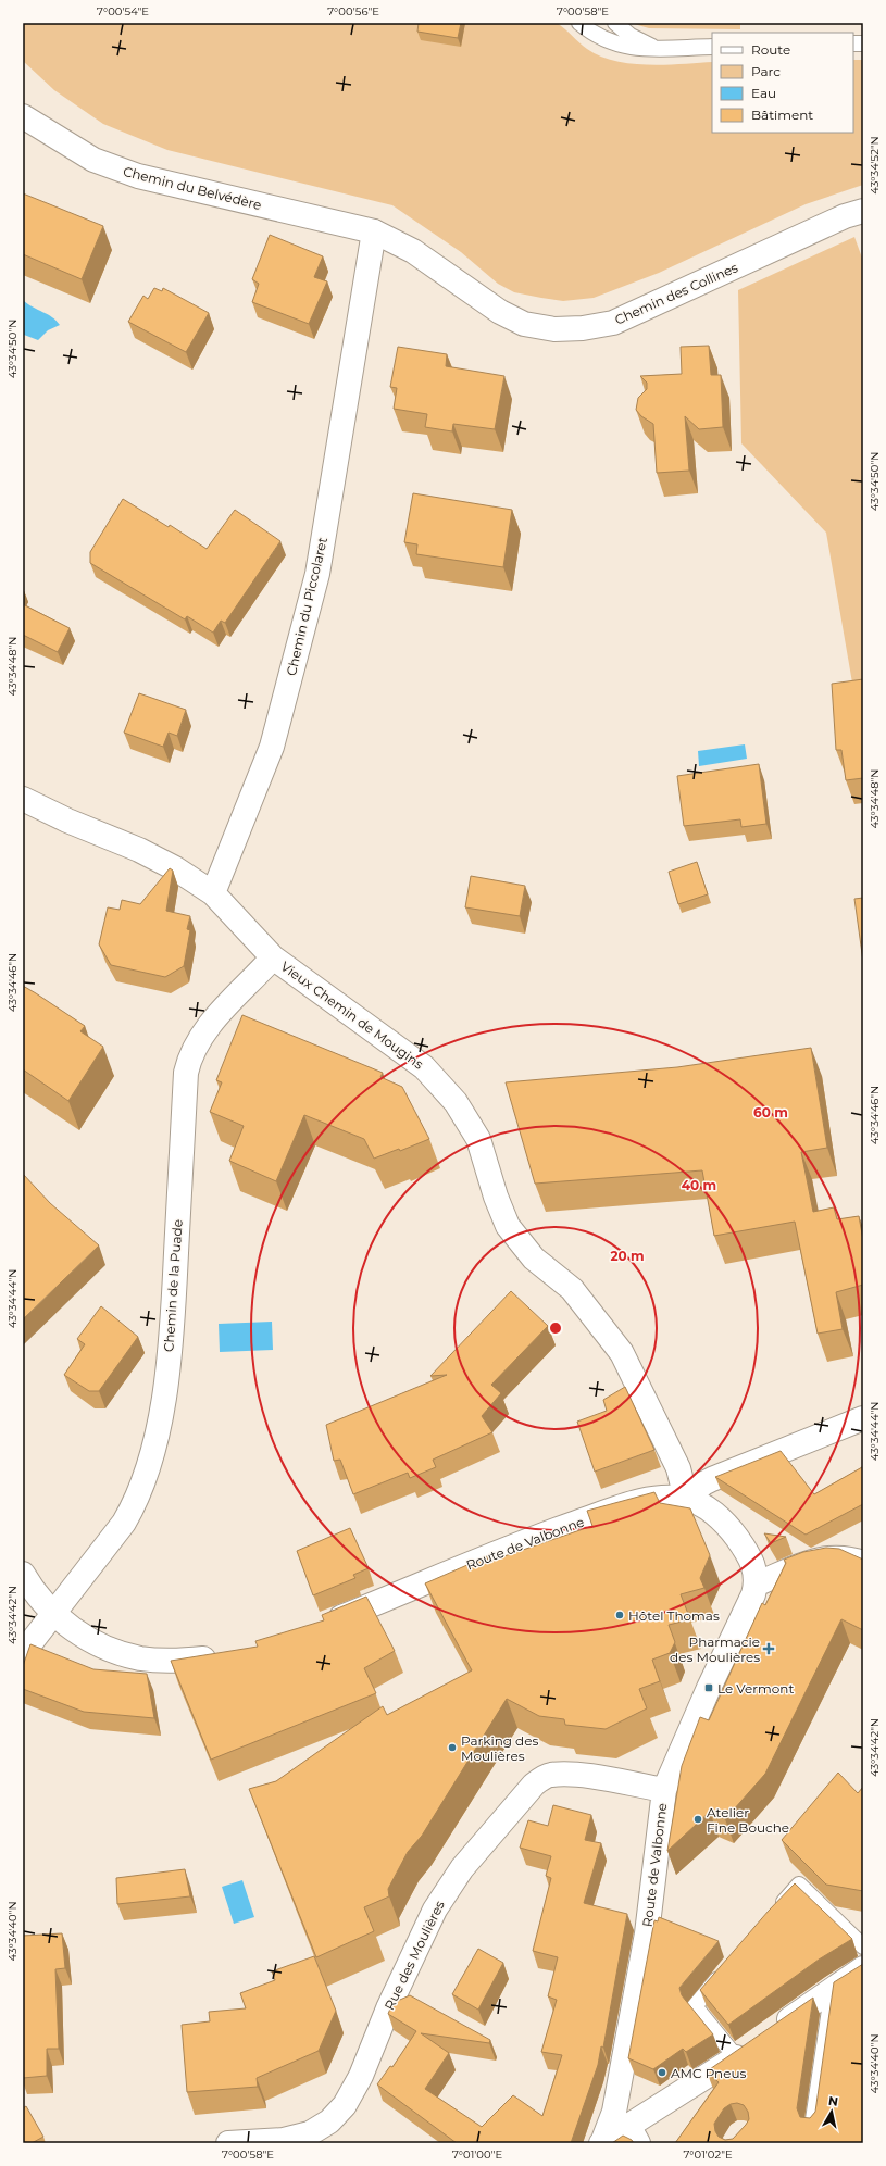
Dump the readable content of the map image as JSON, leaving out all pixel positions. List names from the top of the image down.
{
  "streets": {
    "street": [
      "Chemin du Belvédère",
      "Chemin des Collines",
      "Chemin du Piccolaret",
      "Vieux Chemin de Mougins",
      "Chemin de la Puade",
      "Route de Valbonne",
      "Rue des Moulières"
    ]
  },
  "crossings": [
    ["Chemin du Belvédère", "Chemin des Collines"],
    ["Chemin du Belvédère", "Chemin du Piccolaret"],
    ["Chemin des Collines", "Chemin du Piccolaret"],
    ["Chemin du Piccolaret", "Vieux Chemin de Mougins"],
    ["Vieux Chemin de Mougins", "Chemin de la Puade"],
    ["Vieux Chemin de Mougins", "Route de Valbonne"],
    ["Route de Valbonne", "Rue des Moulières"]
  ],
  "places": {
    "other": [
      "Hôtel Thomas",
      "Parking des Moulières",
      "Atelier Fine Bouche",
      "AMC Pneus"
    ],
    "health": ["Pharmacie des Moulières"],
    "transit": ["Le Vermont"]
  },
  "legend": [
    "Route",
    "Parc",
    "Eau",
    "Bâtiment"
  ],
  "north": "top",
  "coordinates": [
    "7°00'54\"E",
    "7°00'56\"E",
    "7°00'58\"E",
    "43°34'52\"N",
    "43°34'50\"N",
    "43°34'48\"N",
    "43°34'46\"N",
    "43°34'44\"N",
    "43°34'42\"N",
    "43°34'40\"N",
    "7°01'00\"E",
    "7°01'02\"E"
  ],
  "rings": ["60 m", "40 m", "20 m"]
}
